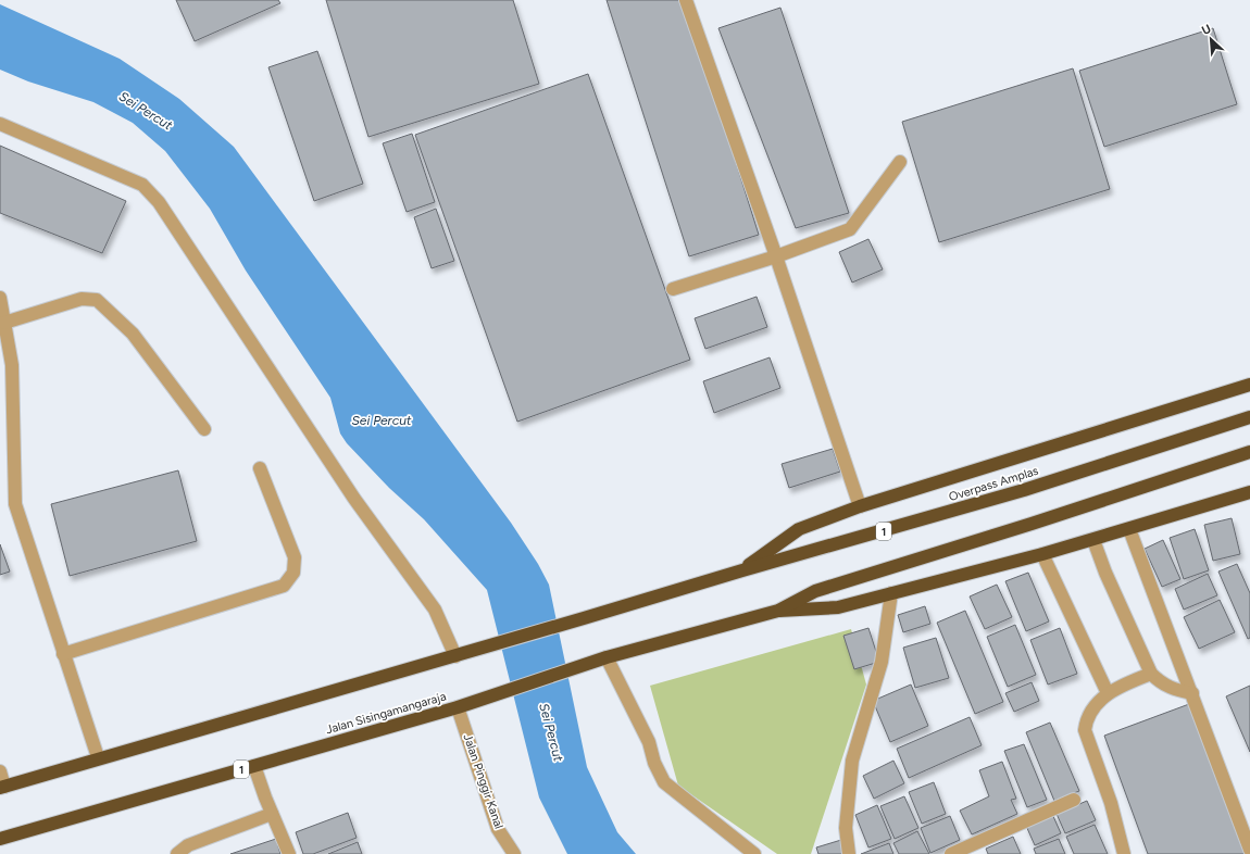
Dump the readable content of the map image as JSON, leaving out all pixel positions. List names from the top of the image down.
{
  "streets": {
    "highway": ["Overpass Amplas", "1", "Jalan Sisingamangaraja"],
    "street": ["Jalan Pinggir Kanal"]
  },
  "crossings": [
    ["Overpass Amplas", "1"],
    ["1", "Jalan Sisingamangaraja"],
    ["Jalan Sisingamangaraja", "Jalan Pinggir Kanal"]
  ],
  "water": ["Sei Percut"],
  "north": "top left"
}
